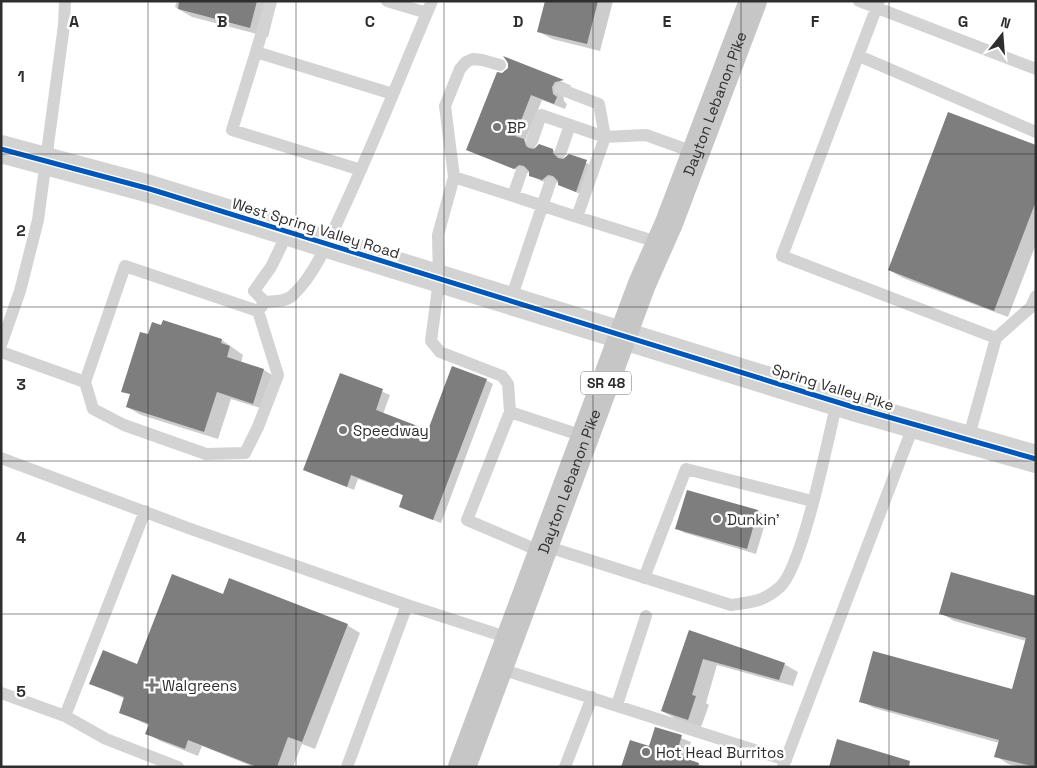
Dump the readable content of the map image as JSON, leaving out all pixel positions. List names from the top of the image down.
{
  "streets": {
    "main road": ["Dayton Lebanon Pike", "SR 48"],
    "street": ["West Spring Valley Road", "Spring Valley Pike"]
  },
  "crossings": [
    ["Dayton Lebanon Pike", "West Spring Valley Road"],
    ["Dayton Lebanon Pike", "Spring Valley Pike"],
    ["West Spring Valley Road", "Spring Valley Pike"]
  ],
  "places": {
    "other": [
      "BP",
      "Speedway",
      "Dunkin'",
      "Hot Head Burritos"
    ],
    "health": ["Walgreens"]
  },
  "north": "top",
  "grid": {
    "columns": [
      "A",
      "B",
      "C",
      "D",
      "E",
      "F",
      "G"
    ],
    "rows": [
      "1",
      "2",
      "3",
      "4",
      "5"
    ]
  }
}
